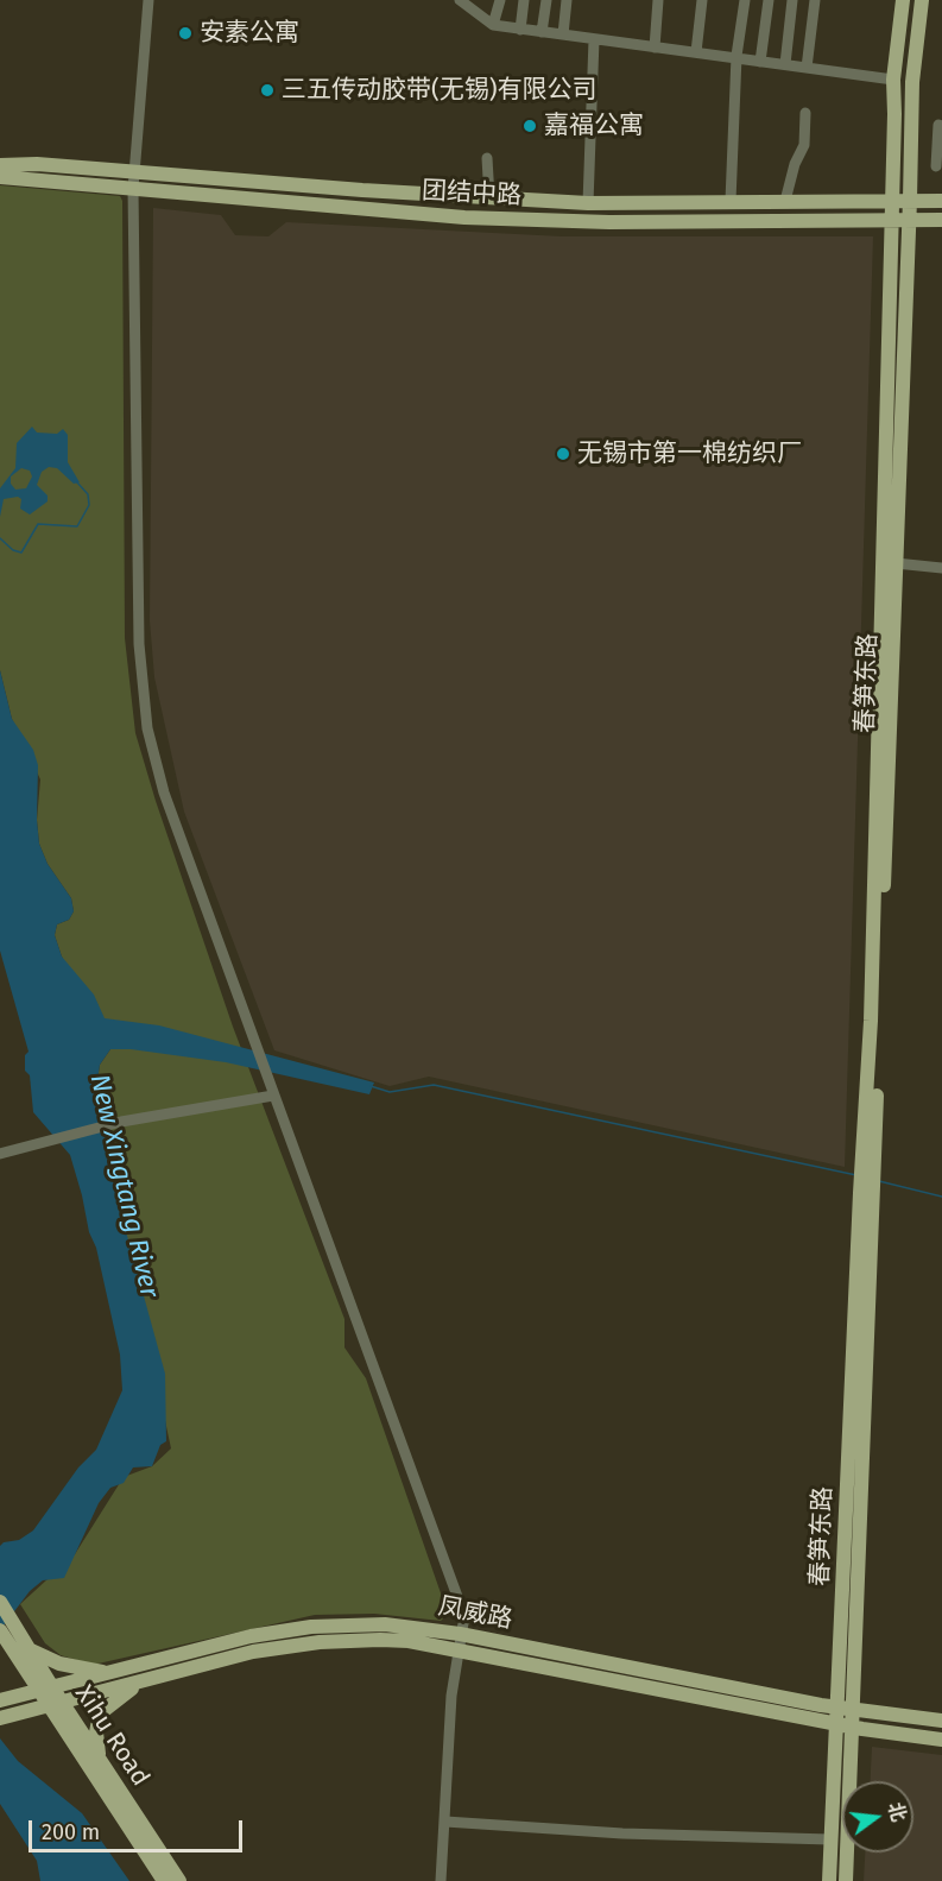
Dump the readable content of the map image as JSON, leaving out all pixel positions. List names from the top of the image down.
{
  "streets": {
    "main road": [
      "团结中路",
      "春笋东路",
      "凤威路",
      "Xihu Road"
    ]
  },
  "crossings": [
    ["团结中路", "春笋东路"],
    ["春笋东路", "凤威路"],
    ["凤威路", "Xihu Road"]
  ],
  "water": ["New Xingtang River"],
  "places": [
    "安素公寓",
    "三五传动胶带(无锡)有限公司",
    "嘉福公寓",
    "无锡市第一棉纺织厂"
  ],
  "scale_bar": "200 m",
  "north": "right"
}
